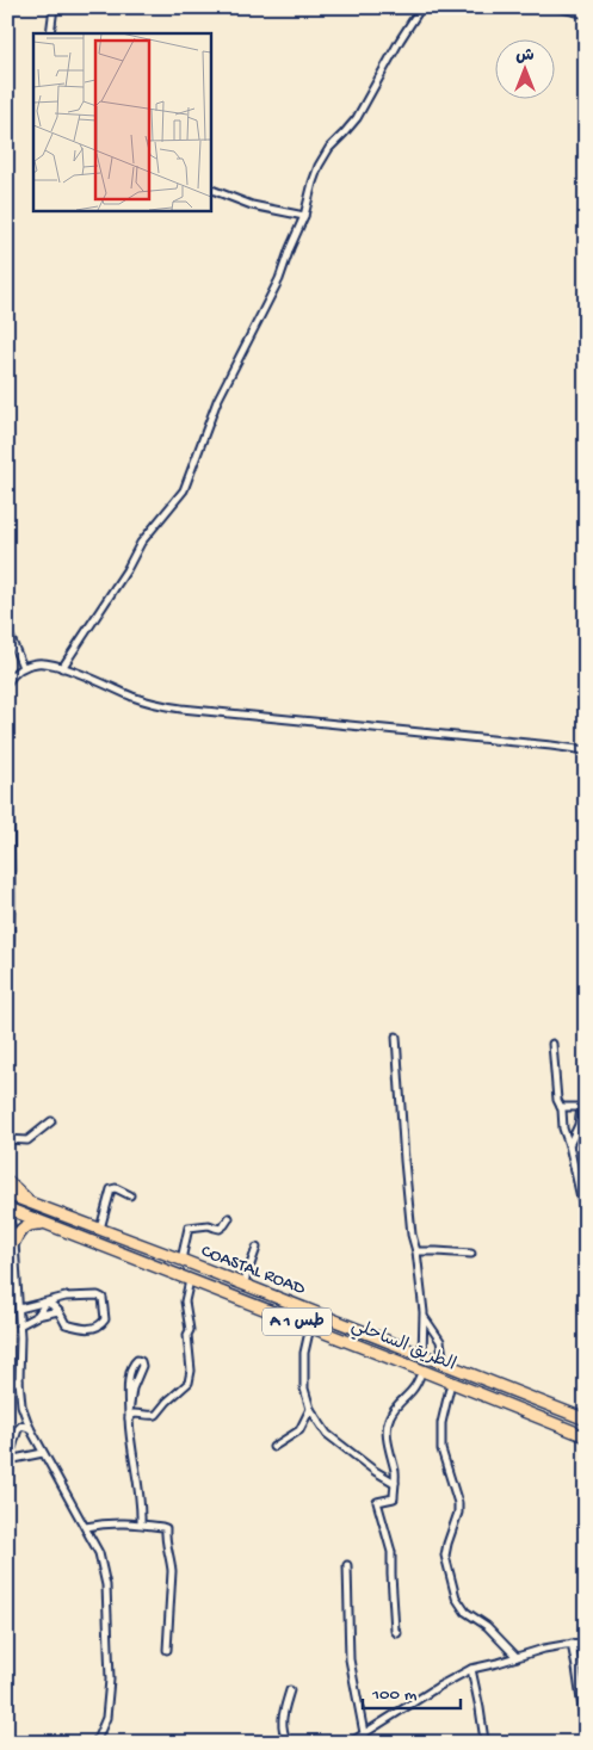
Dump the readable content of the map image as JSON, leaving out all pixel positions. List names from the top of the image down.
{
  "streets": {
    "highway": ["COASTAL ROAD", "A 1 طس", "الطريق الساحلي"]
  },
  "scale_bar": "100 m",
  "north": "top"
}
